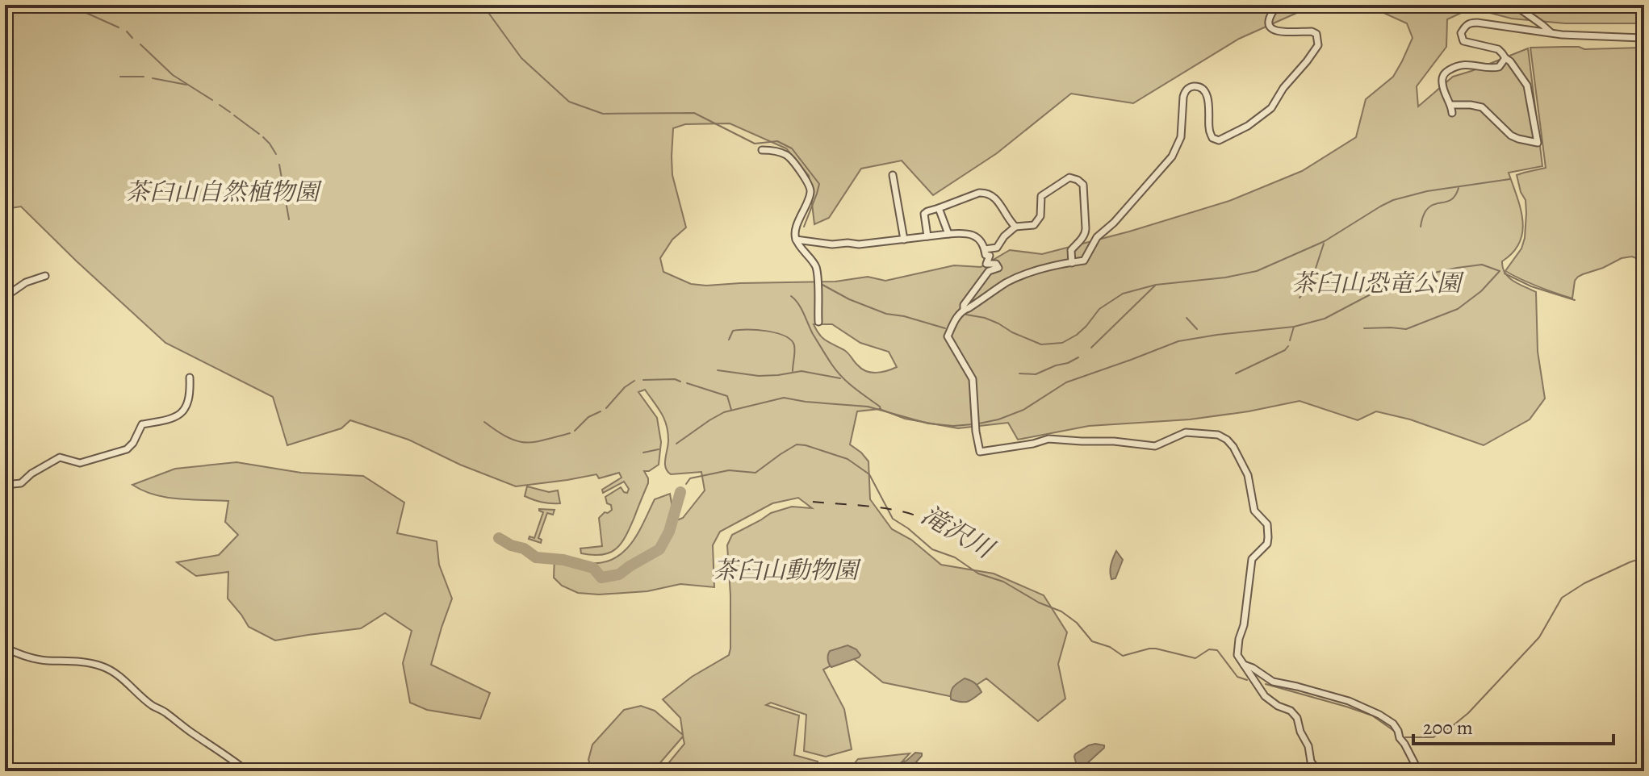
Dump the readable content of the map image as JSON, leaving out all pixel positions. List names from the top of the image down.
{
  "water": ["滝沢川"],
  "parks": ["茶臼山自然植物園", "茶臼山恐竜公園", "茶臼山動物園"],
  "scale_bar": "200 m"
}
